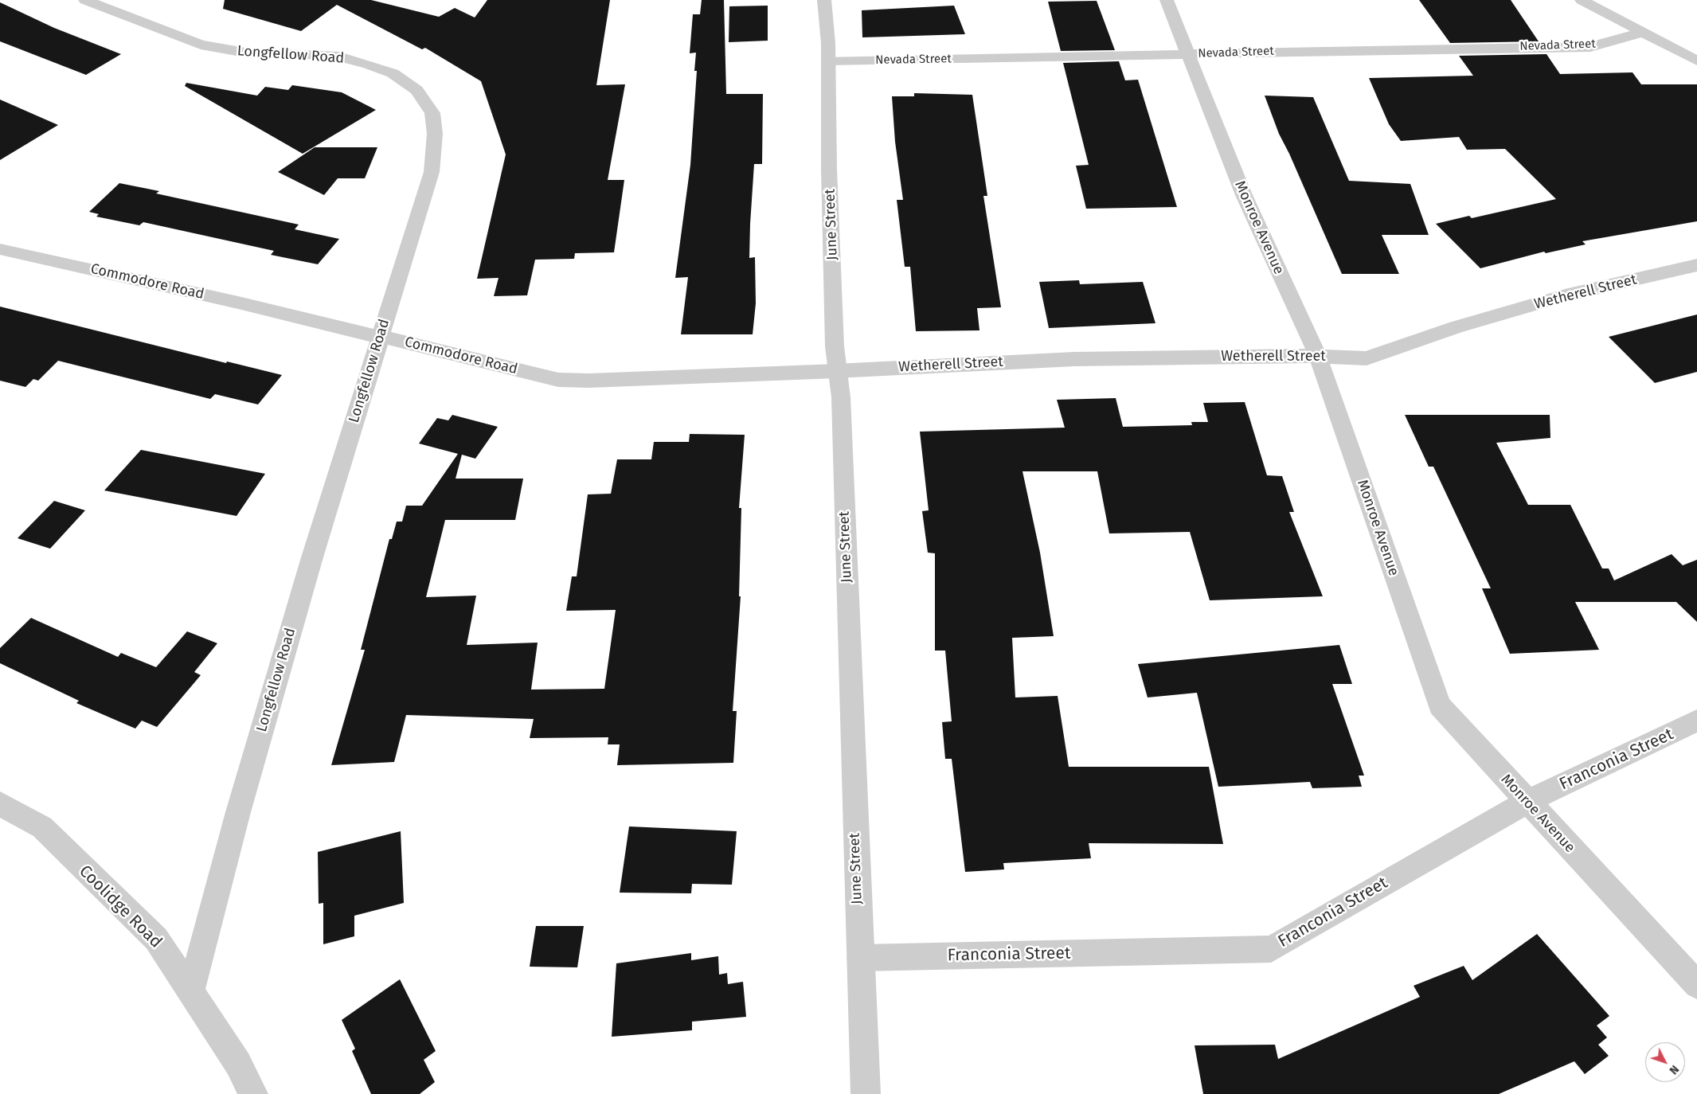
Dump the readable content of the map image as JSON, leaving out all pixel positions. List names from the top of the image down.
{
  "streets": {
    "street": [
      "Nevada Street",
      "Longfellow Road",
      "June Street",
      "Monroe Avenue",
      "Commodore Road",
      "Wetherell Street",
      "Franconia Street",
      "Coolidge Road"
    ]
  },
  "crossings": [
    ["Nevada Street", "June Street"],
    ["Nevada Street", "Monroe Avenue"],
    ["Longfellow Road", "Commodore Road"],
    ["Longfellow Road", "Coolidge Road"],
    ["June Street", "Commodore Road"],
    ["June Street", "Wetherell Street"],
    ["June Street", "Franconia Street"],
    ["Monroe Avenue", "Wetherell Street"],
    ["Monroe Avenue", "Franconia Street"],
    ["Commodore Road", "Wetherell Street"]
  ],
  "north": "bottom right"
}
